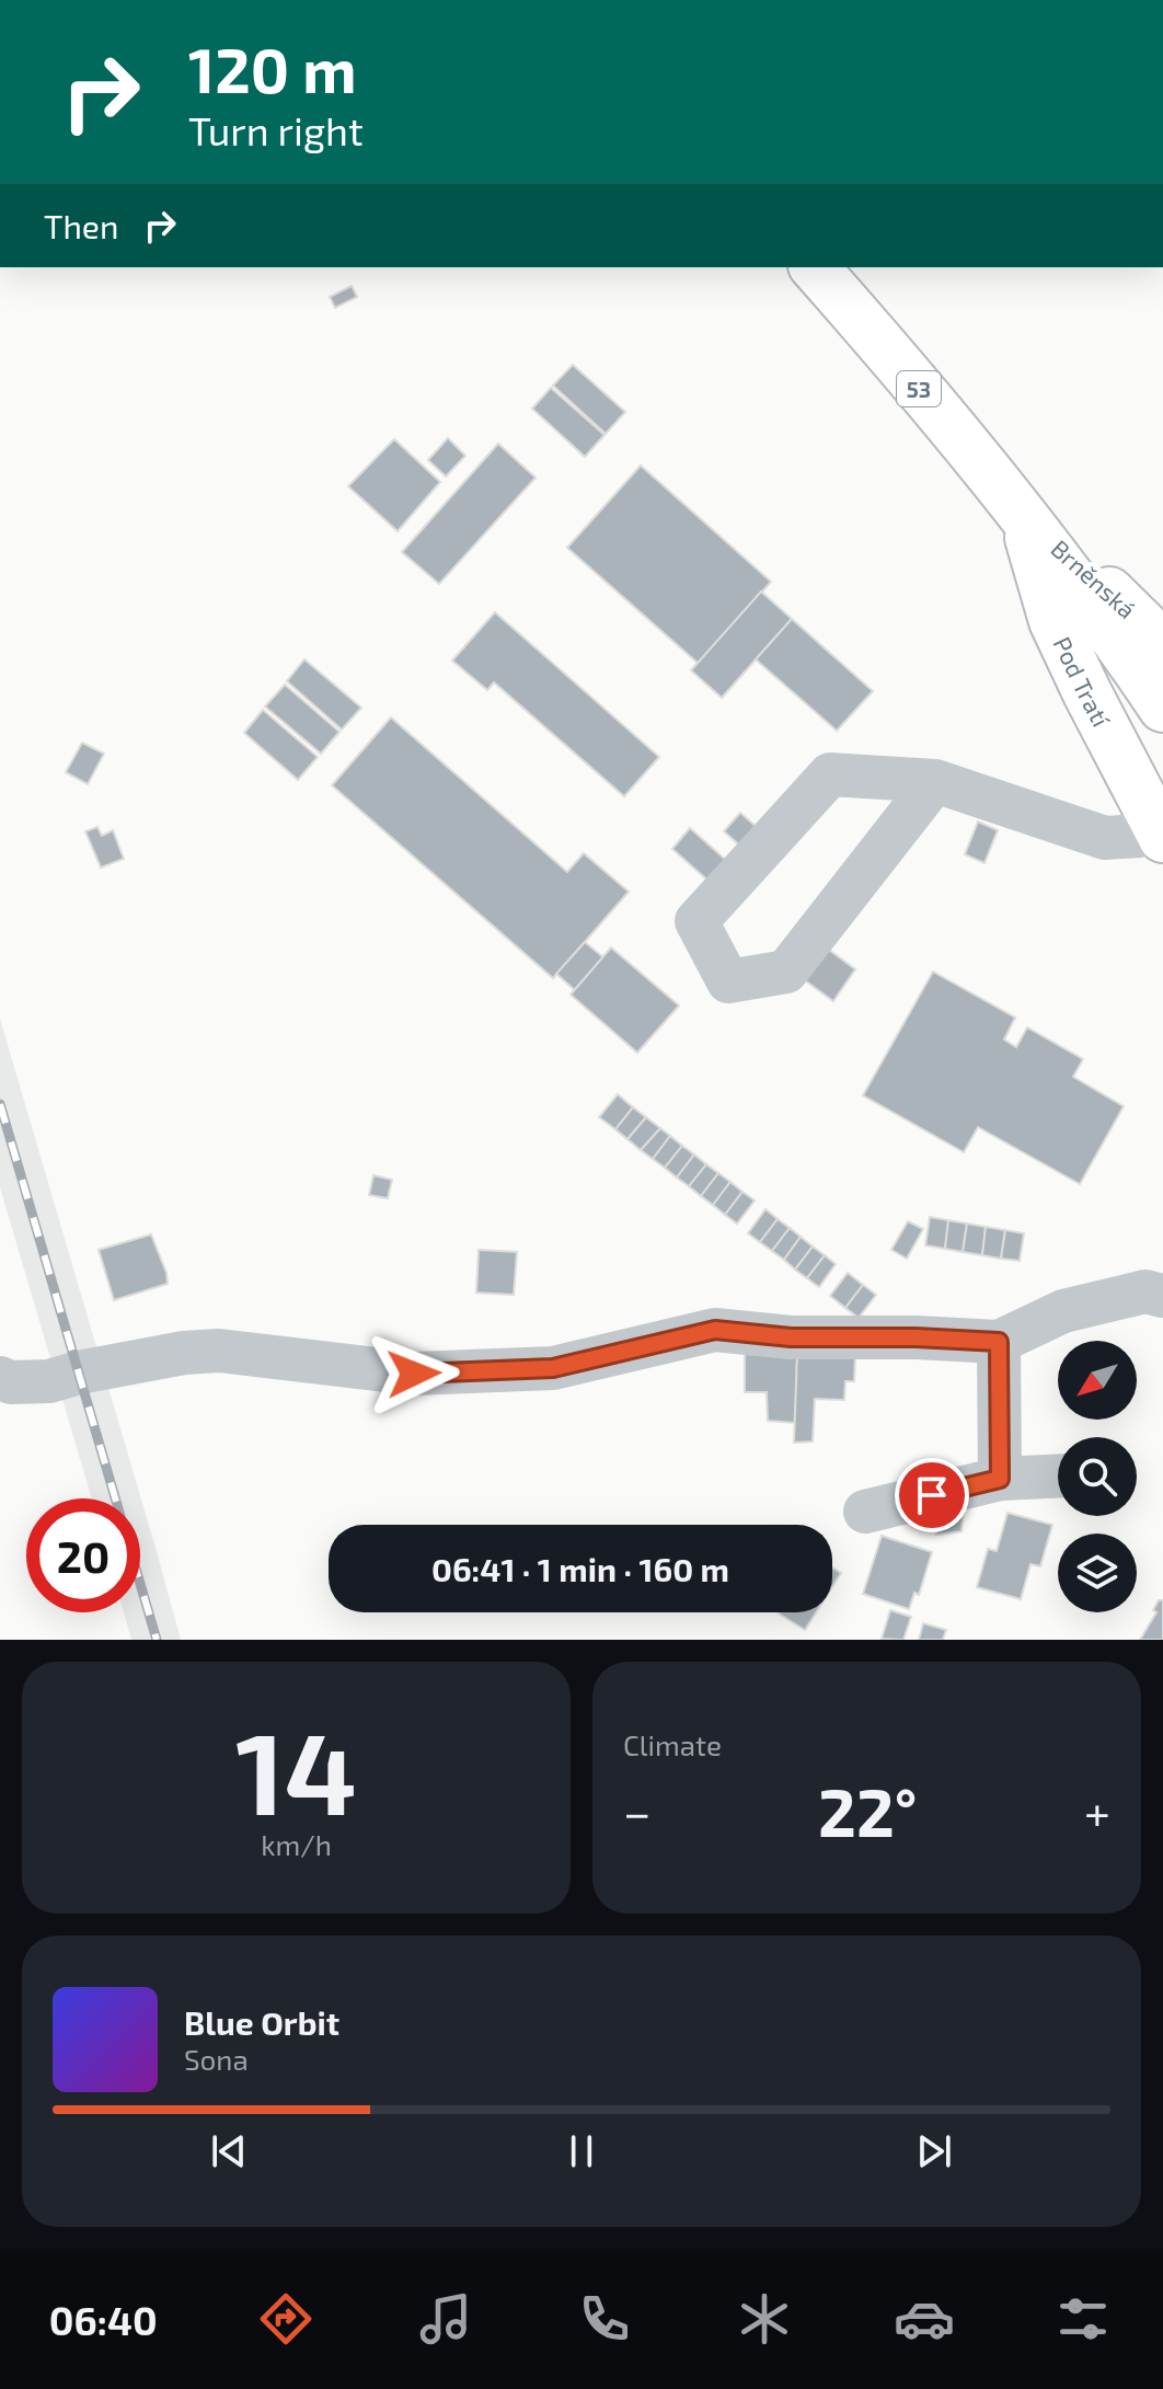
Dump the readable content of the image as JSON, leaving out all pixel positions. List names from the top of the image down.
{
  "streets": {
    "main road": ["53", "Pod Tratí"]
  },
  "crossings": [
    ["53", "Pod Tratí"]
  ],
  "north": "bottom left",
  "page": {
    "turn": ["120 m", "Turn right"],
    "then": "Then",
    "limit": "20",
    "trip": "06:41 · 1 min · 160 m",
    "tile": [
      ["14", "km/h"],
      "Climate"
    ],
    "heat": ["−", "22°", "+"],
    "song": ["Blue Orbit", "Sona"],
    "tabs": "06:40"
  }
}
